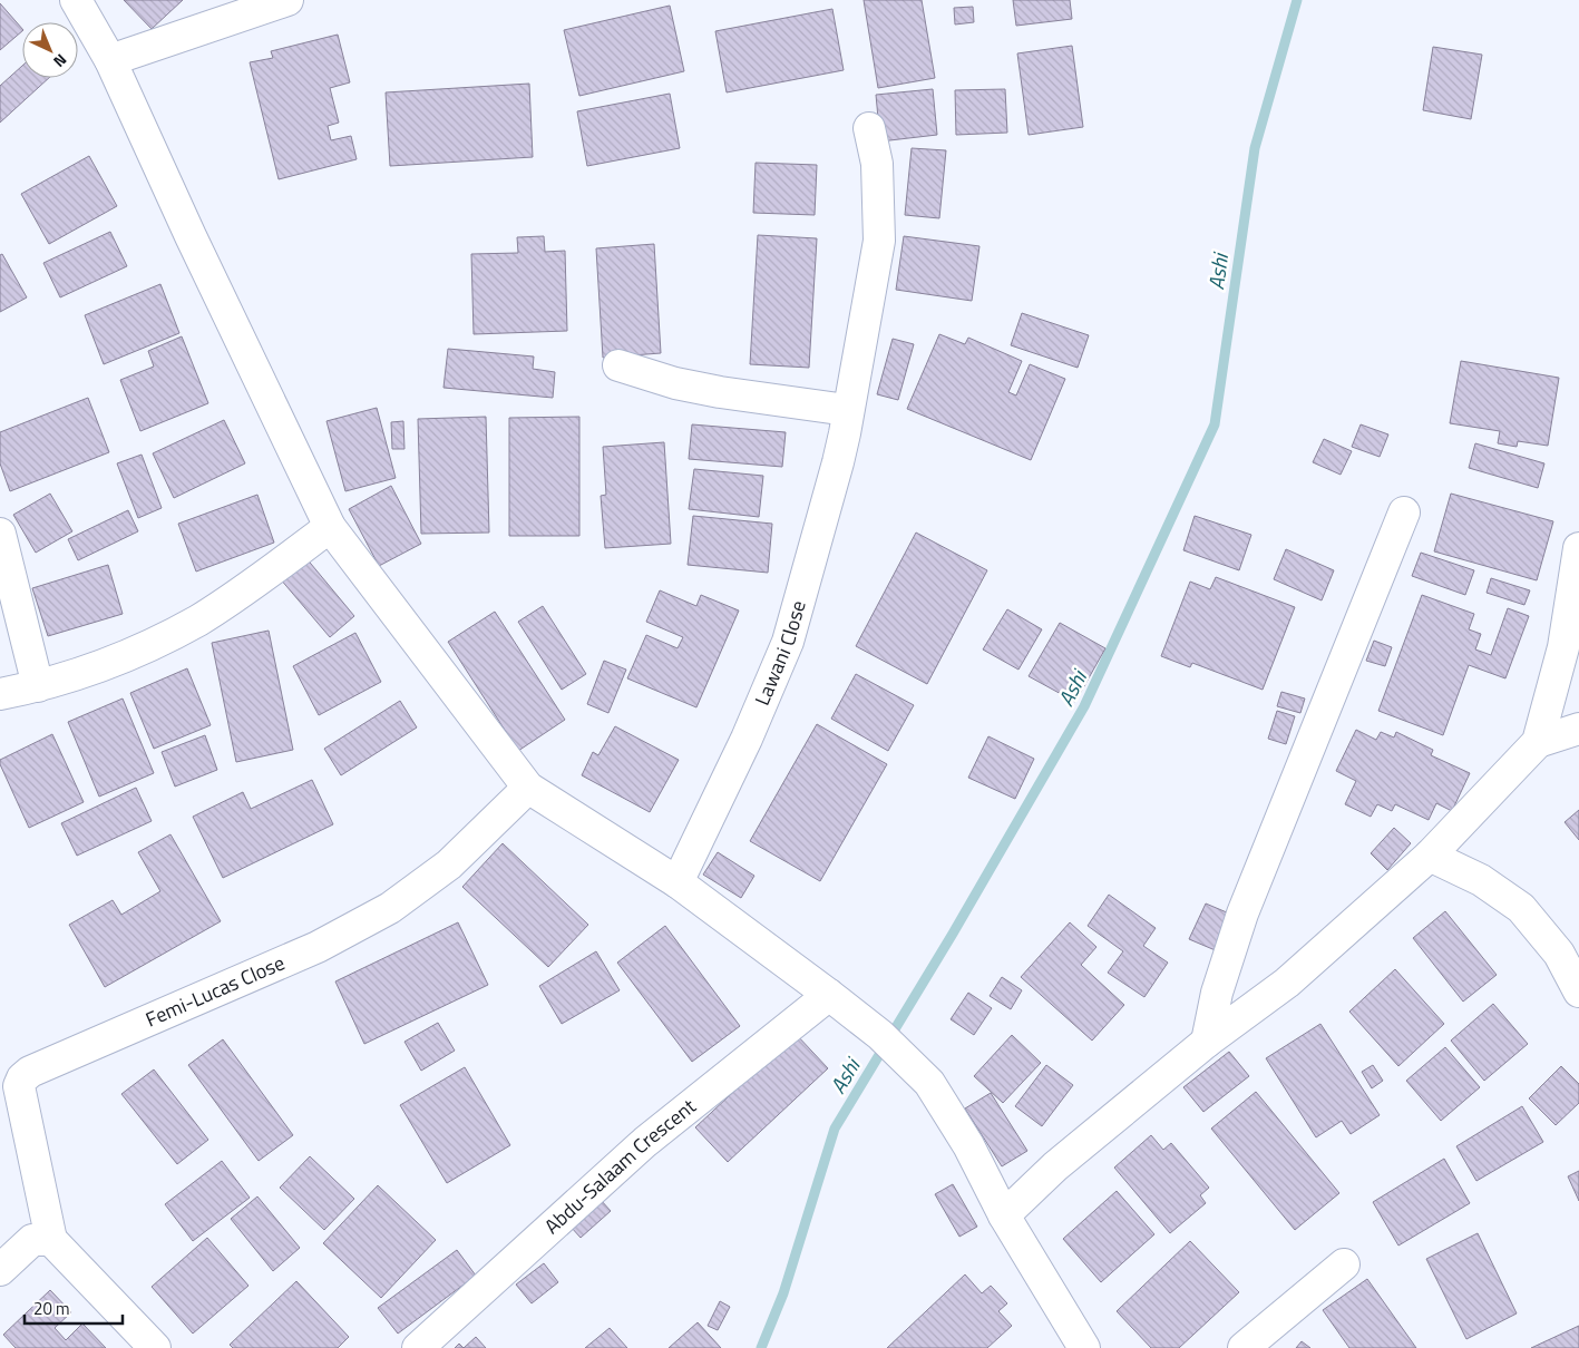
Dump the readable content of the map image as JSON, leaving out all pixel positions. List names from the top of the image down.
{
  "streets": {
    "street": ["Lawani Close", "Femi-Lucas Close", "Abdu-Salaam Crescent"]
  },
  "water": ["Ashi"],
  "scale_bar": "20 m",
  "north": "bottom right"
}
